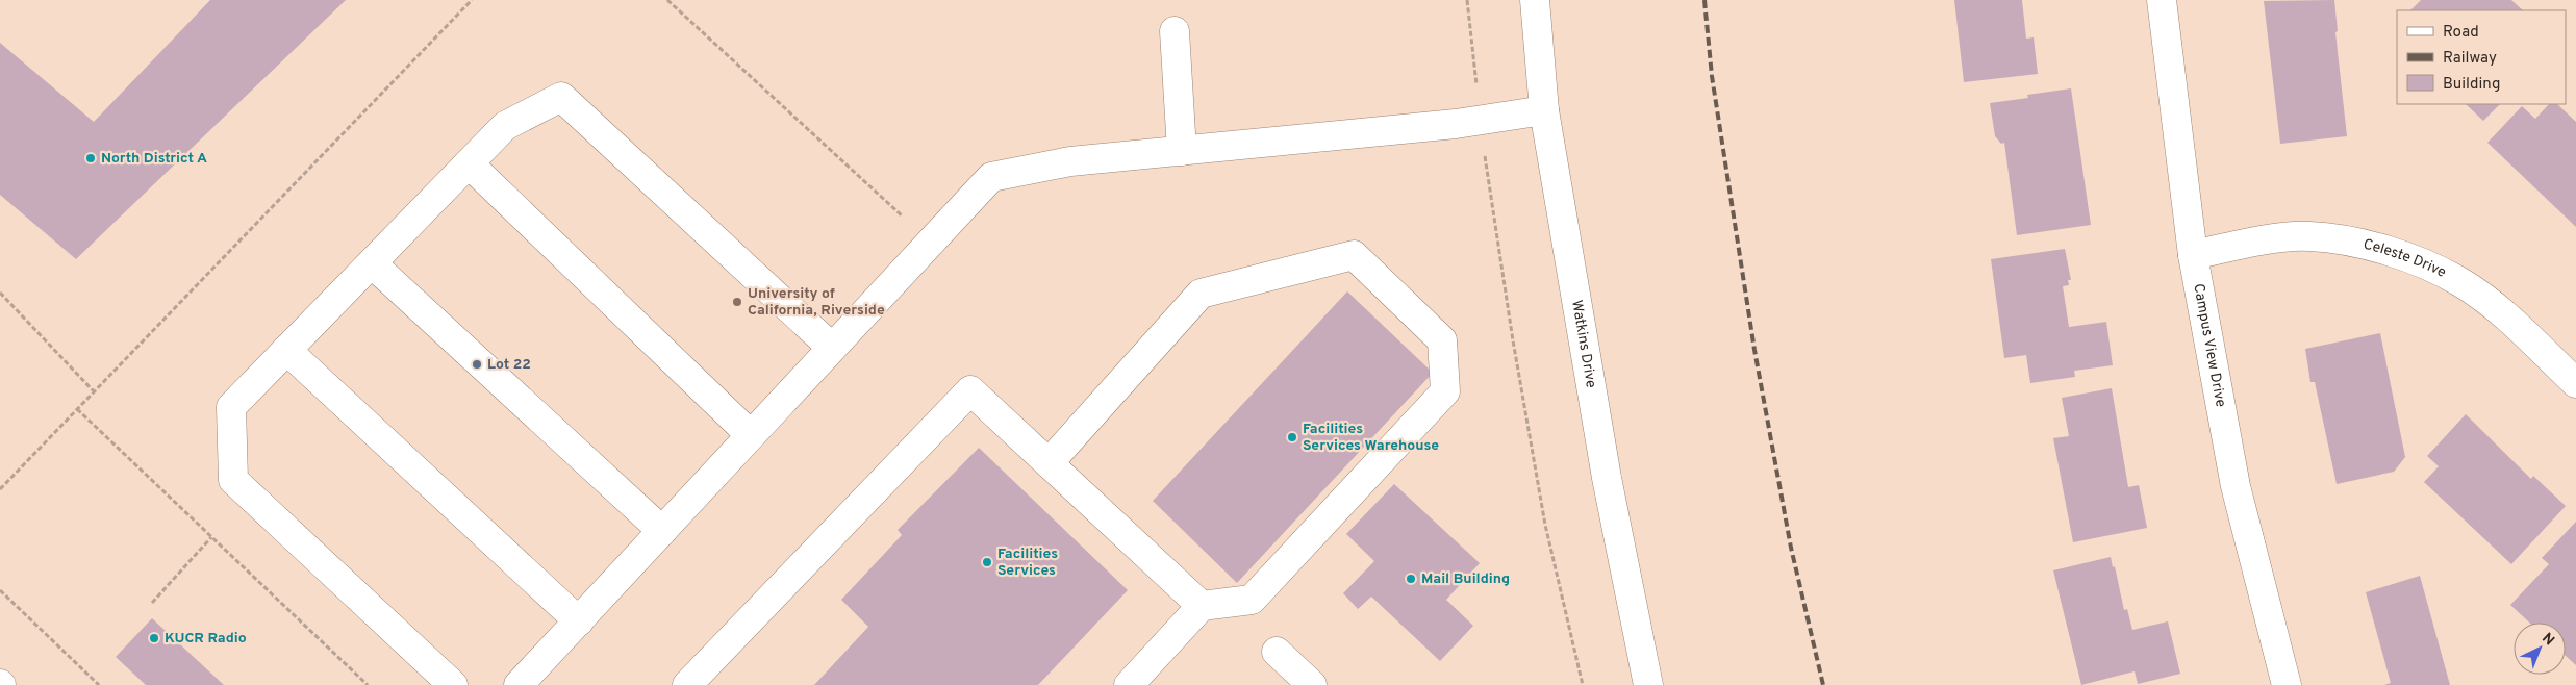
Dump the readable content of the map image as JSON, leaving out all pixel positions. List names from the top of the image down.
{
  "streets": {
    "street": ["Celeste Drive", "Watkins Drive", "Campus View Drive"]
  },
  "crossings": [
    ["Celeste Drive", "Campus View Drive"]
  ],
  "places": [
    "North District A",
    "University of California, Riverside",
    "Lot 22",
    "Facilities Services Warehouse",
    "Facilities Services",
    "Mail Building",
    "KUCR Radio"
  ],
  "legend": ["Road", "Railway", "Building"],
  "north": "top right"
}
